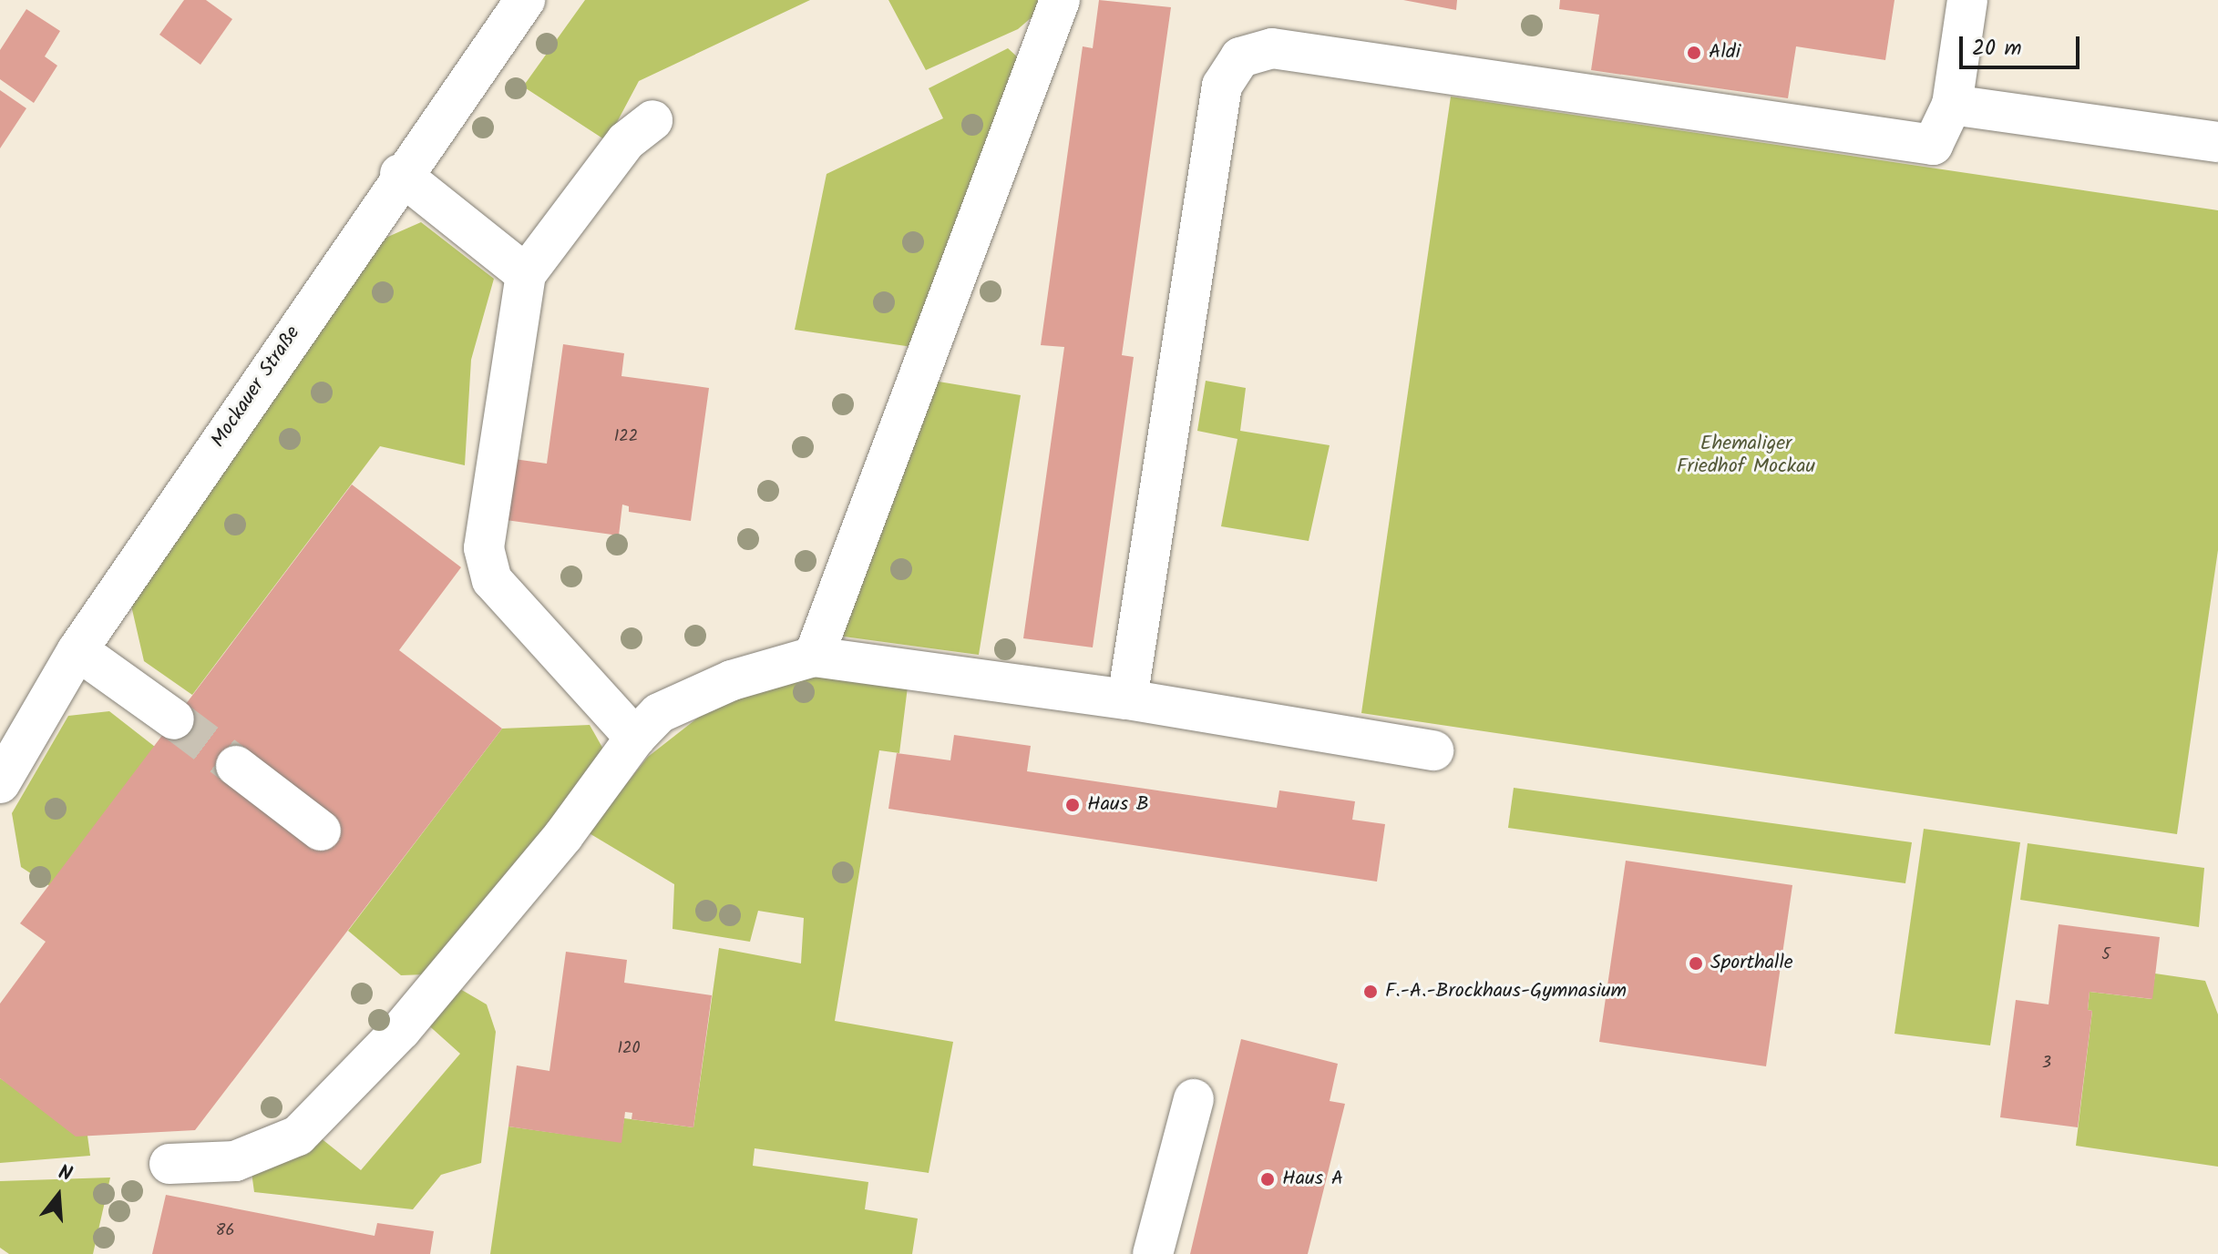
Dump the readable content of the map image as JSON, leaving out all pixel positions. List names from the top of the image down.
{
  "streets": {
    "street": ["Mockauer Straße"]
  },
  "parks": ["Ehemaliger Friedhof Mockau"],
  "places": [
    "Aldi",
    "Haus B",
    "Sporthalle",
    "F.-A.-Brockhaus-Gymnasium",
    "Haus A"
  ],
  "house_numbers": [
    "122",
    "5",
    "120",
    "3",
    "86"
  ],
  "scale_bar": "20 m",
  "north": "top"
}
